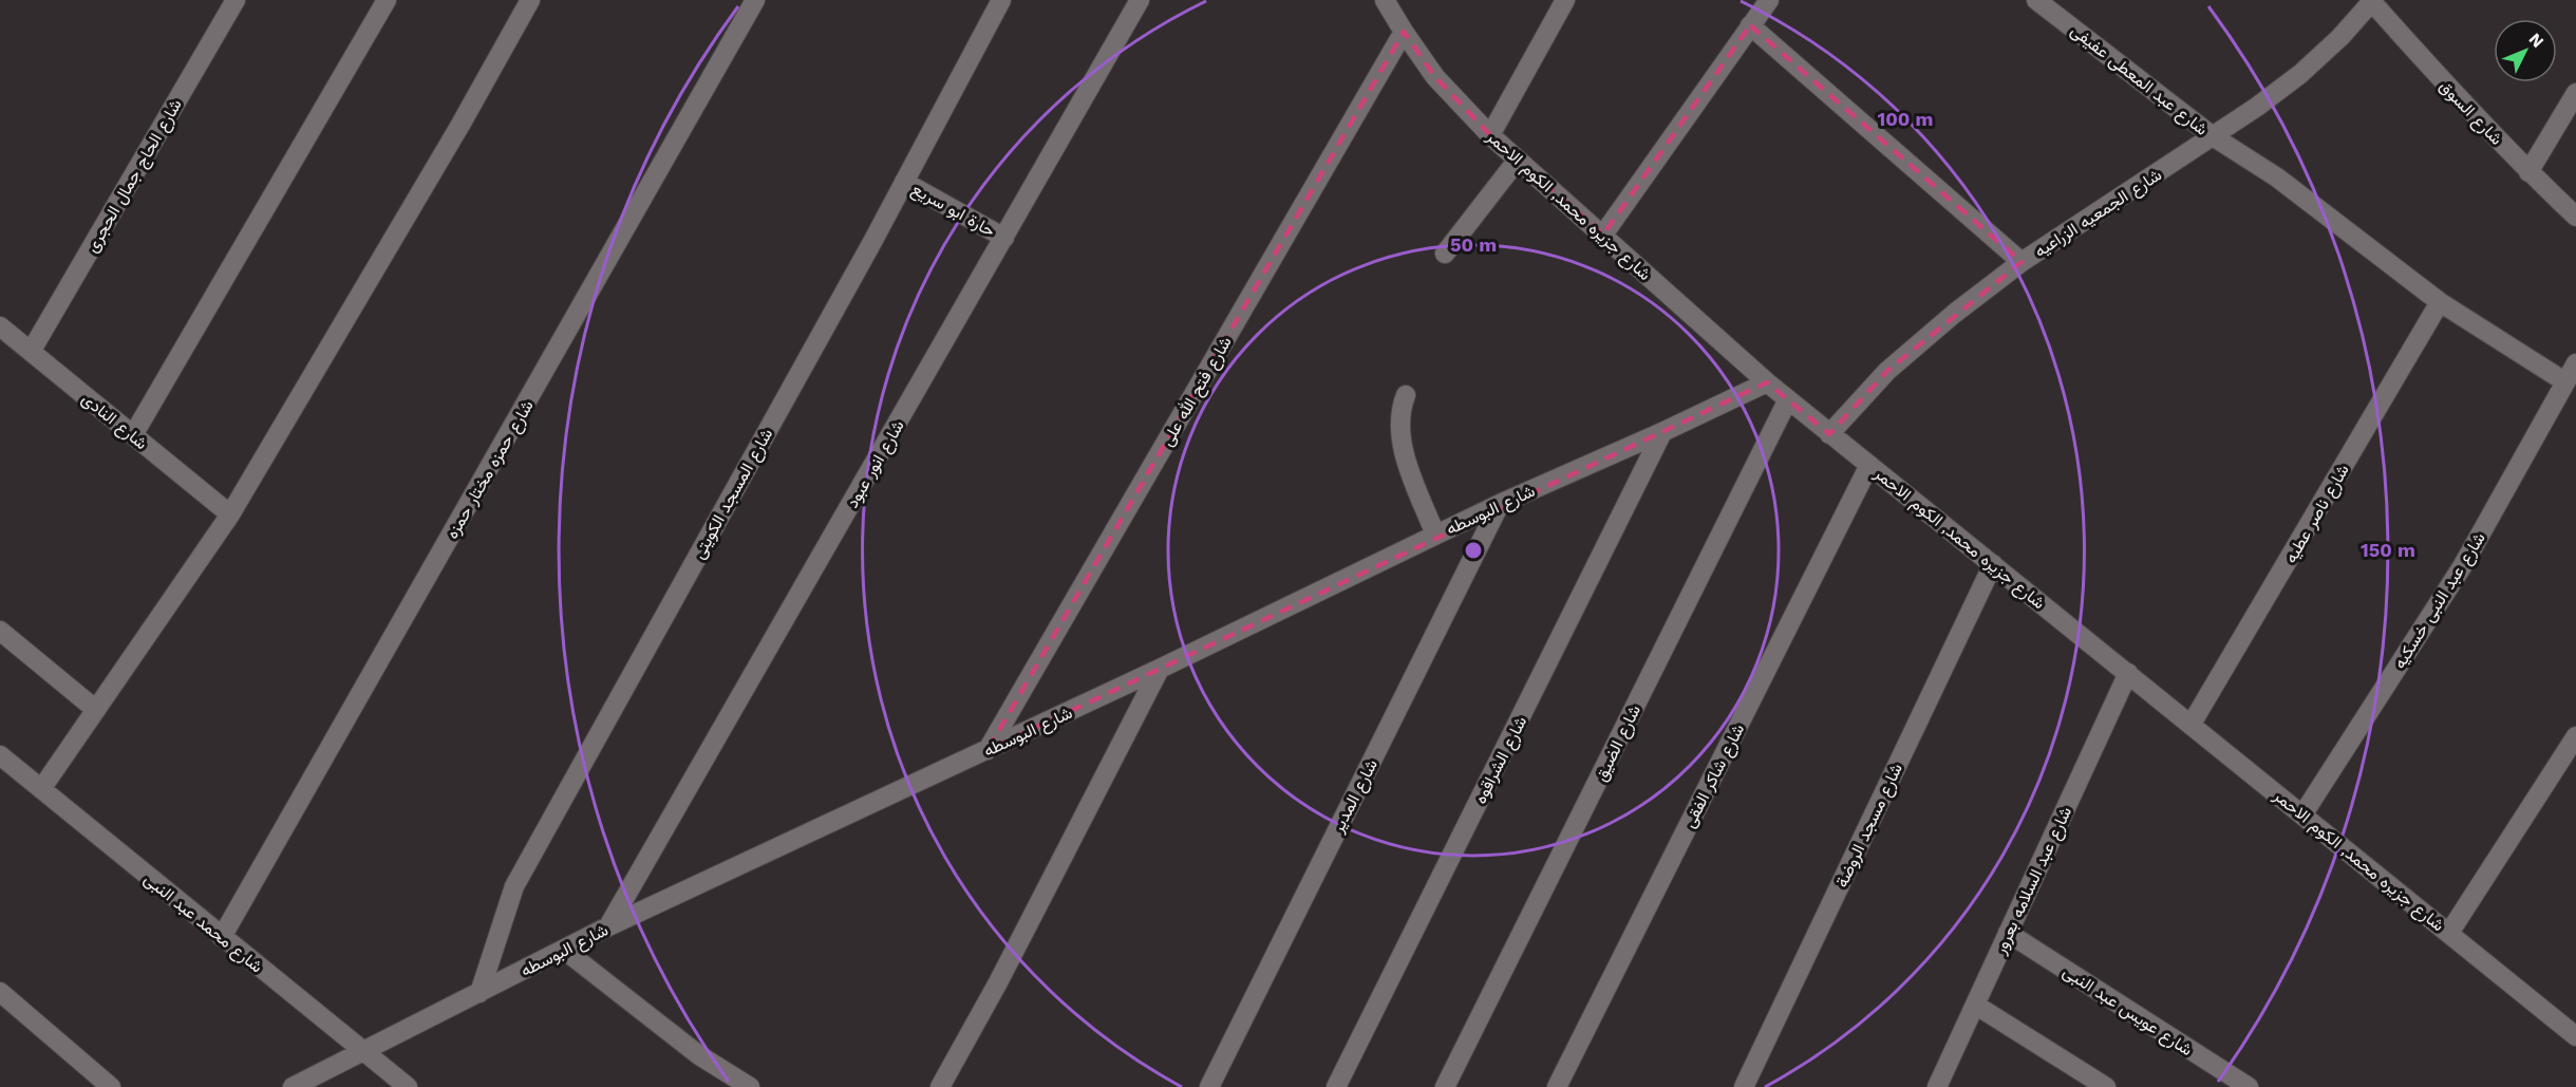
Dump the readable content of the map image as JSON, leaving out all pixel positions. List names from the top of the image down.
{
  "streets": {
    "street": [
      "شارع عبد المعطى عفيفى",
      "شارع السوق",
      "شارع الحاج جمال الحجرى",
      "شارع جزيره محمد, الكوم الاحمر",
      "حارة ابو سريع",
      "شارع الجمعيه الزراعيه",
      "شارع فتح الله على",
      "شارع النادى",
      "شارع انور عبود",
      "شارع حمزه مختار حمزه",
      "شارع المسجد الكويتى",
      "شارع البوسطه",
      "شارع ناصر عطيه",
      "شارع عبد النبى خسكيه",
      "شارع الضيق",
      "شارع الشراقوه",
      "شارع شاكر الفقى",
      "شارع المدير",
      "شارع مسجد الروضة",
      "شارع عبد السلامه بعرور",
      "شارع محمد عبد النبى",
      "شارع عويس عبد النبى"
    ]
  },
  "crossings": [
    ["شارع عبد المعطى عفيفى", "شارع الجمعيه الزراعيه"],
    ["شارع عبد المعطى عفيفى", "شارع ناصر عطيه"],
    ["شارع عبد المعطى عفيفى", "شارع عبد النبى خسكيه"],
    ["شارع السوق", "شارع الجمعيه الزراعيه"],
    ["شارع الحاج جمال الحجرى", "شارع النادى"],
    ["شارع جزيره محمد, الكوم الاحمر", "شارع الجمعيه الزراعيه"],
    ["شارع جزيره محمد, الكوم الاحمر", "شارع فتح الله على"],
    ["شارع جزيره محمد, الكوم الاحمر", "شارع البوسطه"],
    ["شارع جزيره محمد, الكوم الاحمر", "شارع ناصر عطيه"],
    ["شارع جزيره محمد, الكوم الاحمر", "شارع عبد النبى خسكيه"],
    ["شارع جزيره محمد, الكوم الاحمر", "شارع الضيق"],
    ["شارع جزيره محمد, الكوم الاحمر", "شارع شاكر الفقى"],
    ["شارع جزيره محمد, الكوم الاحمر", "شارع مسجد الروضة"],
    ["شارع جزيره محمد, الكوم الاحمر", "شارع عبد السلامه بعرور"],
    ["حارة ابو سريع", "شارع انور عبود"],
    ["حارة ابو سريع", "شارع المسجد الكويتى"],
    ["شارع فتح الله على", "شارع البوسطه"],
    ["شارع انور عبود", "شارع البوسطه"],
    ["شارع حمزه مختار حمزه", "شارع محمد عبد النبى"],
    ["شارع المسجد الكويتى", "شارع البوسطه"],
    ["شارع البوسطه", "شارع الشراقوه"],
    ["شارع البوسطه", "شارع المدير"],
    ["شارع البوسطه", "شارع محمد عبد النبى"],
    ["شارع عبد السلامه بعرور", "شارع عويس عبد النبى"]
  ],
  "north": "top right",
  "rings": ["100 m", "50 m", "150 m"]
}
